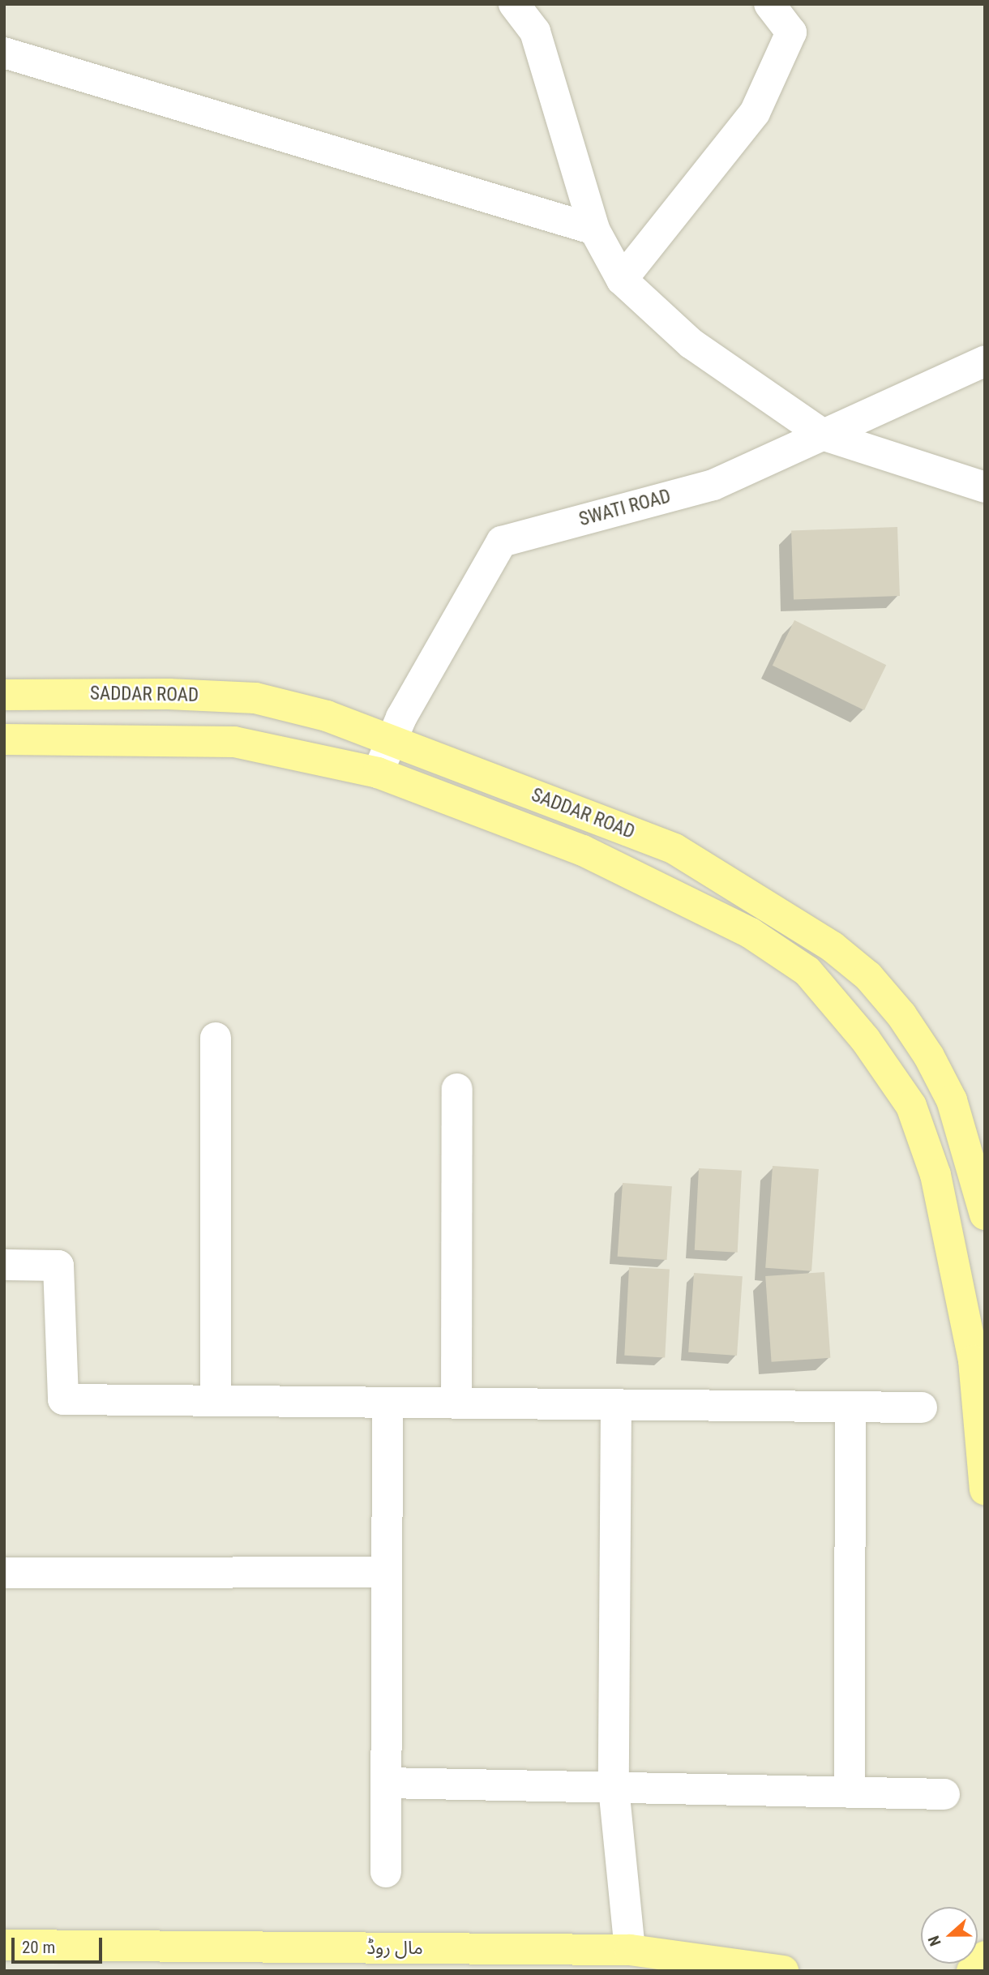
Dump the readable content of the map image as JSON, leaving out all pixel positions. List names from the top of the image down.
{
  "streets": {
    "main road": ["SADDAR ROAD", "مال روڈ"],
    "street": ["SWATI ROAD"]
  },
  "crossings": [
    ["SWATI ROAD", "SADDAR ROAD"]
  ],
  "scale_bar": "20 m",
  "north": "left"
}
